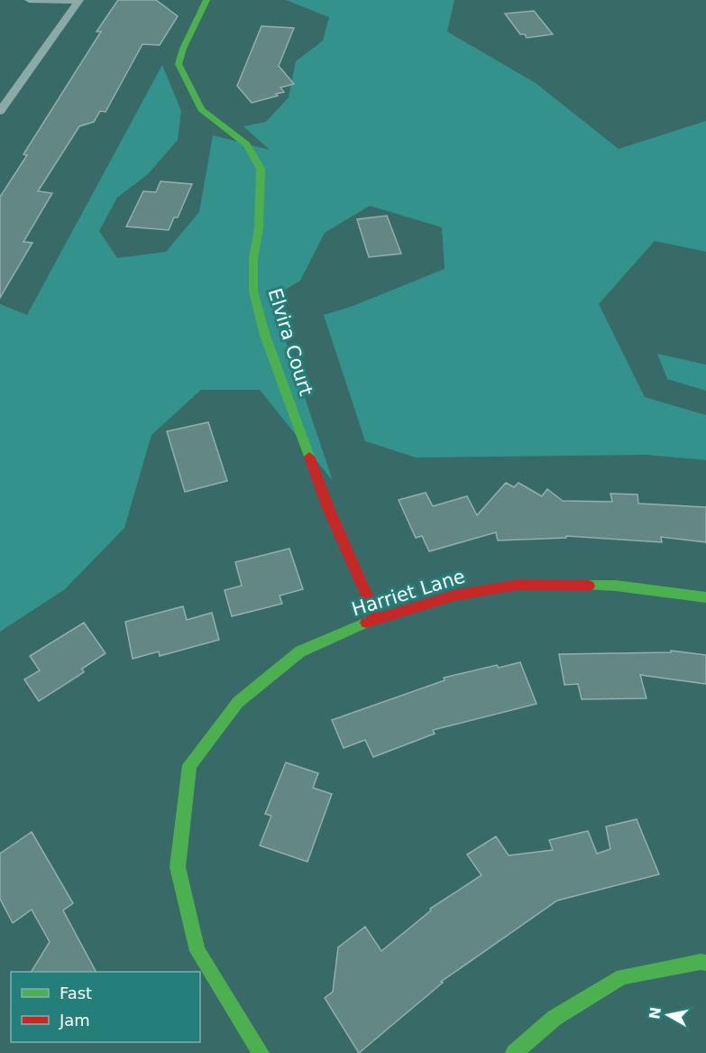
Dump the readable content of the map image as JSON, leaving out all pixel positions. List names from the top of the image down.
{
  "streets": {
    "street": ["Elvira Court", "Harriet Lane"]
  },
  "crossings": [
    ["Elvira Court", "Harriet Lane"]
  ],
  "legend": ["Fast", "Jam"],
  "north": "left"
}
